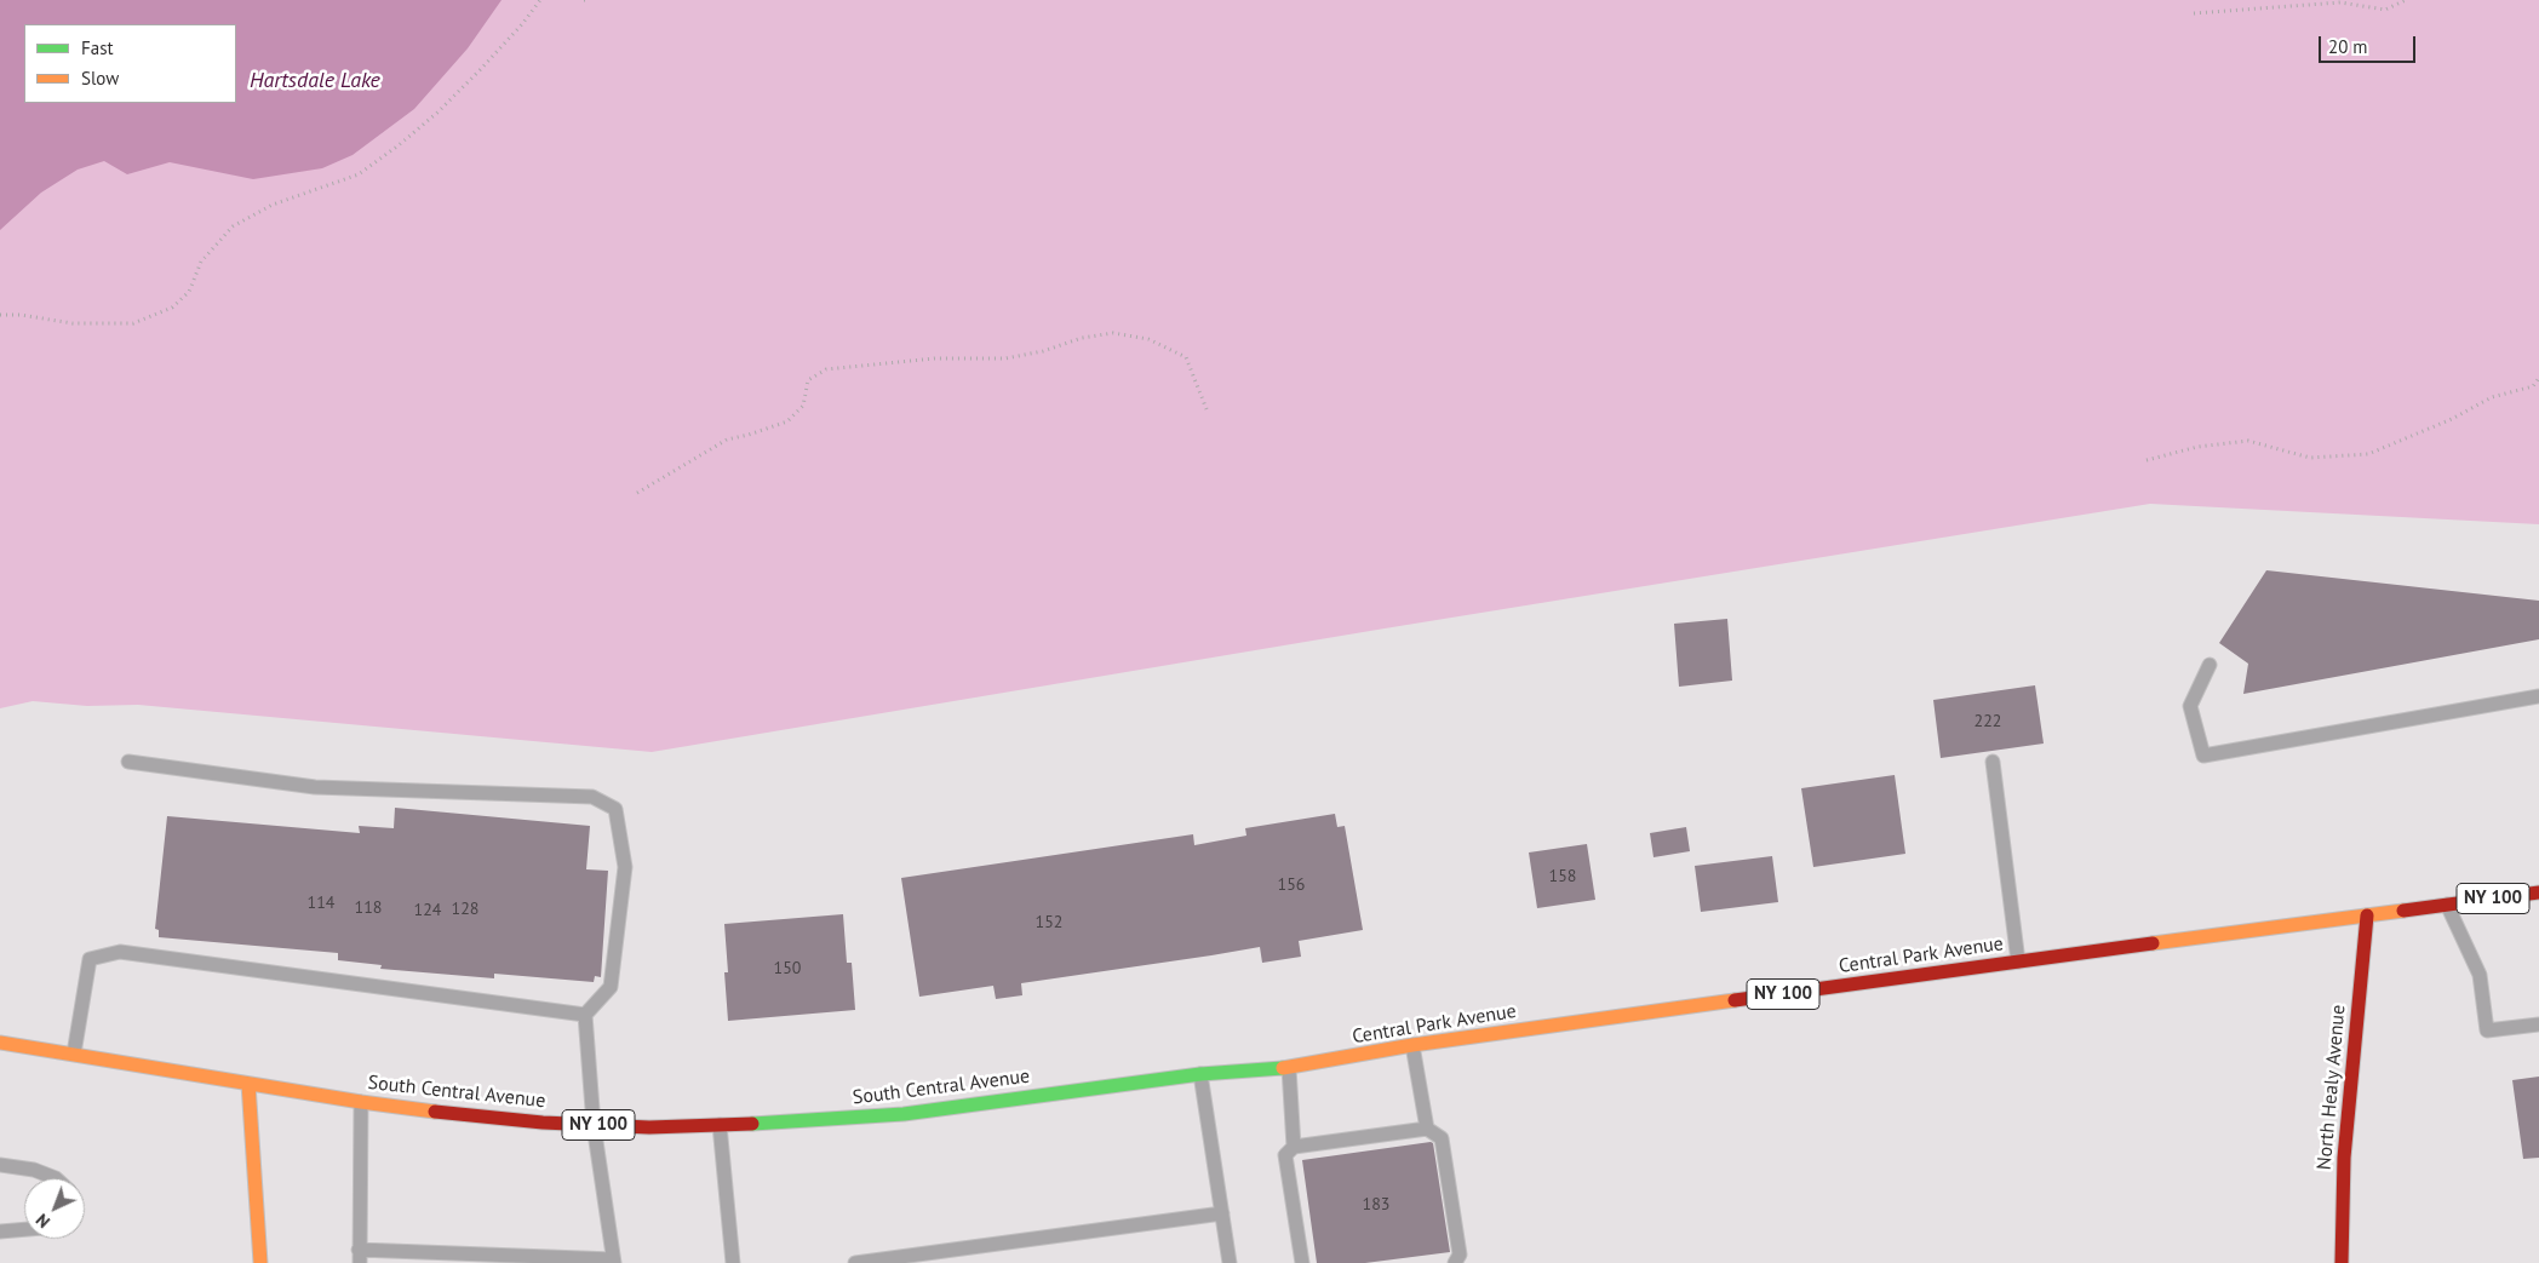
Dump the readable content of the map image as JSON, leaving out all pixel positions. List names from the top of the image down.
{
  "streets": {
    "main road": [
      "NY 100",
      "Central Park Avenue",
      "South Central Avenue",
      "North Healy Avenue"
    ]
  },
  "crossings": [
    ["Central Park Avenue", "South Central Avenue"],
    ["Central Park Avenue", "North Healy Avenue"]
  ],
  "water": ["Hartsdale Lake"],
  "house_numbers": [
    "222",
    "158",
    "156",
    "114",
    "118",
    "128",
    "124",
    "152",
    "150",
    "183"
  ],
  "legend": ["Fast", "Slow"],
  "scale_bar": "20 m",
  "north": "bottom left"
}
